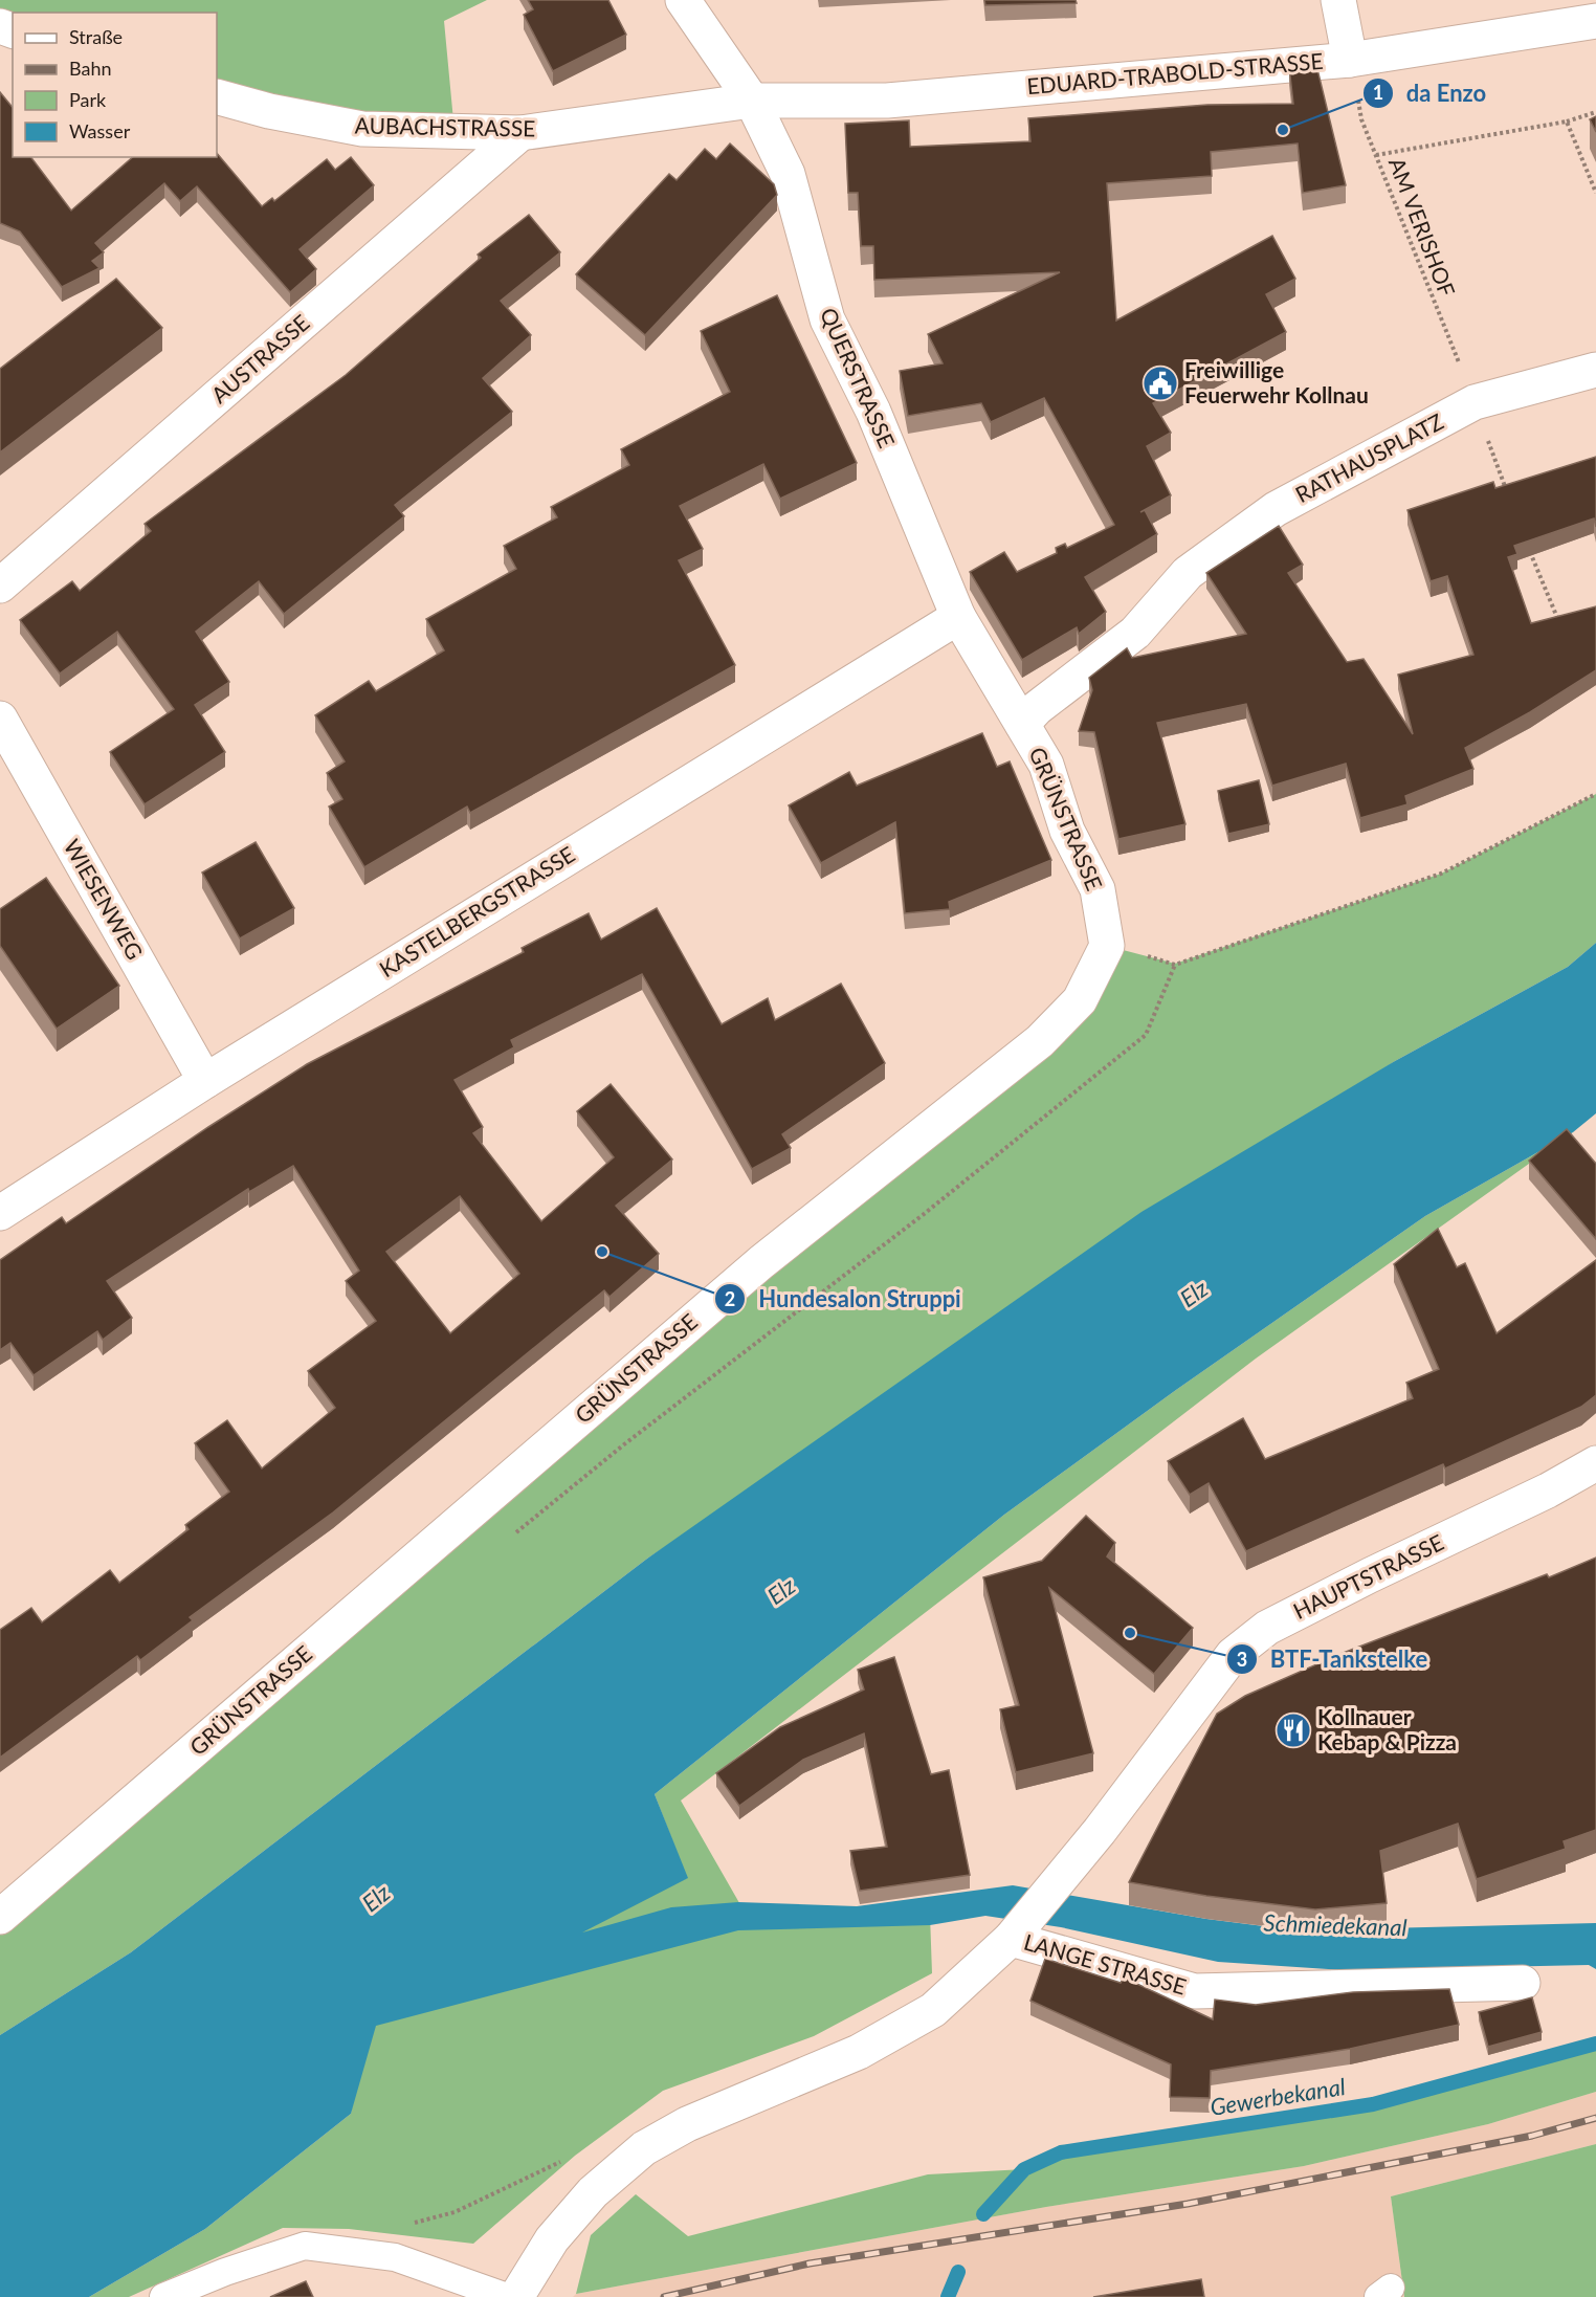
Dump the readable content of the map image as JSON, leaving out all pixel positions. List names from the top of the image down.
{
  "streets": {
    "street": [
      "EDUARD-TRABOLD-STRASSE",
      "AUBACHSTRASSE",
      "AUSTRASSE",
      "QUERSTRASSE",
      "RATHAUSPLATZ",
      "GRÜNSTRASSE",
      "WIESENWEG",
      "KASTELBERGSTRASSE",
      "HAUPTSTRASSE",
      "LANGE STRASSE"
    ],
    "path": ["AM VERISHOF"]
  },
  "crossings": [
    ["EDUARD-TRABOLD-STRASSE", "AUBACHSTRASSE"],
    ["EDUARD-TRABOLD-STRASSE", "AM VERISHOF"],
    ["EDUARD-TRABOLD-STRASSE", "QUERSTRASSE"],
    ["AUBACHSTRASSE", "AUSTRASSE"],
    ["AUBACHSTRASSE", "QUERSTRASSE"],
    ["AM VERISHOF", "RATHAUSPLATZ"],
    ["QUERSTRASSE", "GRÜNSTRASSE"],
    ["QUERSTRASSE", "KASTELBERGSTRASSE"],
    ["RATHAUSPLATZ", "GRÜNSTRASSE"],
    ["GRÜNSTRASSE", "KASTELBERGSTRASSE"],
    ["WIESENWEG", "KASTELBERGSTRASSE"],
    ["HAUPTSTRASSE", "LANGE STRASSE"]
  ],
  "water": ["Elz", "Schmiedekanal", "Gewerbekanal"],
  "places": {
    "other": ["da Enzo", "Hundesalon Struppi", "BTF-Tankstelke"],
    "public building": ["Freiwillige Feuerwehr Kollnau"],
    "restaurant": ["Kollnauer Kebap & Pizza"]
  },
  "legend": [
    "Straße",
    "Bahn",
    "Park",
    "Wasser"
  ]
}
